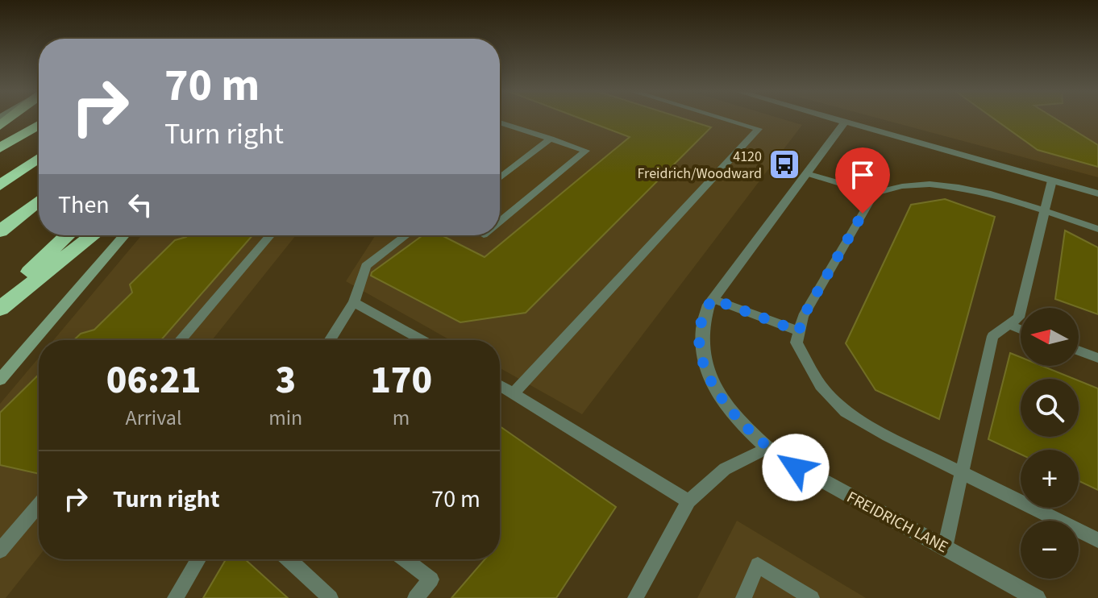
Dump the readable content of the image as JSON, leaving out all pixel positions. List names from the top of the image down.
{
  "streets": {
    "street": ["FREIDRICH LANE"]
  },
  "places": {
    "bus stop": ["4120 Freidrich/Woodward"]
  },
  "north": "left",
  "page": {
    "turn": ["70 m", "Turn right"],
    "then": "Then",
    "map_buttons": ["+", "−"],
    "eta": [
      "06:21",
      "Arrival",
      "3",
      "min",
      "170",
      "m"
    ],
    "list": [
      {
        "name": "Turn right",
        "value": "70 m"
      }
    ]
  }
}
